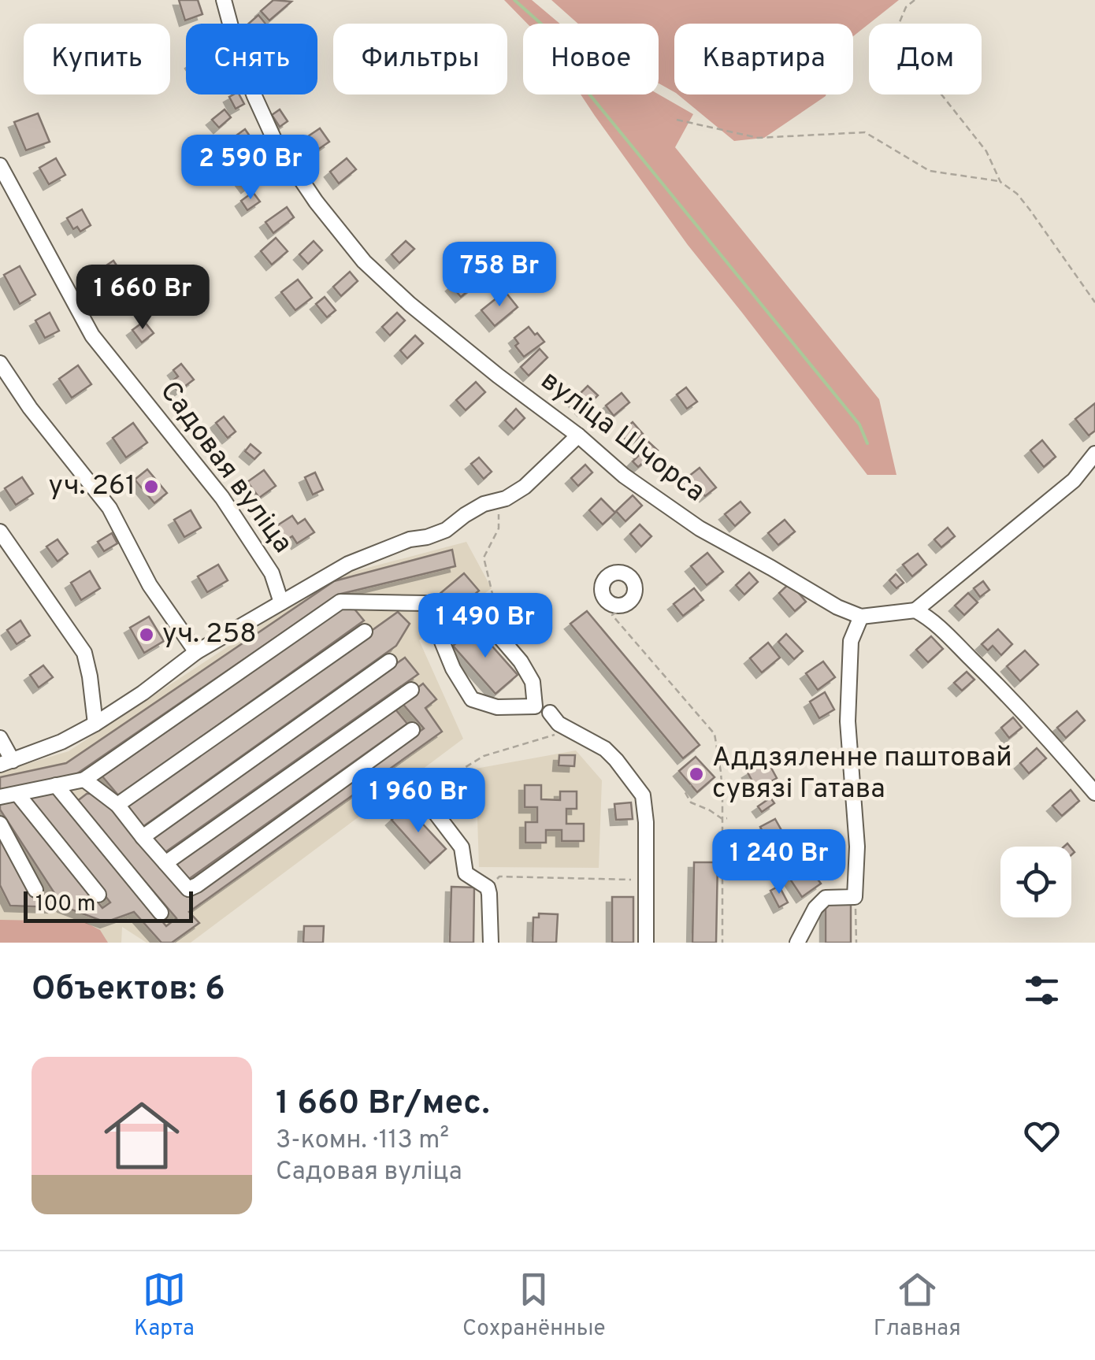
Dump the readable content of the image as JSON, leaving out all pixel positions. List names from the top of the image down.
{
  "streets": {
    "street": ["вуліца Шчорса", "Садовая вуліца"]
  },
  "places": ["уч. 261", "уч. 258", "Аддзяленне паштовай сувязі Гатава"],
  "scale_bar": "100 m",
  "page": {
    "chip": [
      "Купить",
      "Снять",
      "Фильтры",
      "Новое",
      "Квартира",
      "Дом"
    ],
    "price": [
      "2 590 Br",
      "758 Br",
      "1 660 Br",
      "1 490 Br",
      "1 960 Br",
      "1 240 Br"
    ],
    "scale": "100 m",
    "heading": "Объектов: 6",
    "list": [
      {
        "name": "1 660 Br/мес.",
        "note": "3-комн. · 113 m² · Садовая вуліца"
      }
    ],
    "tabs": ["Карта", "Сохранённые", "Главная"]
  }
}
